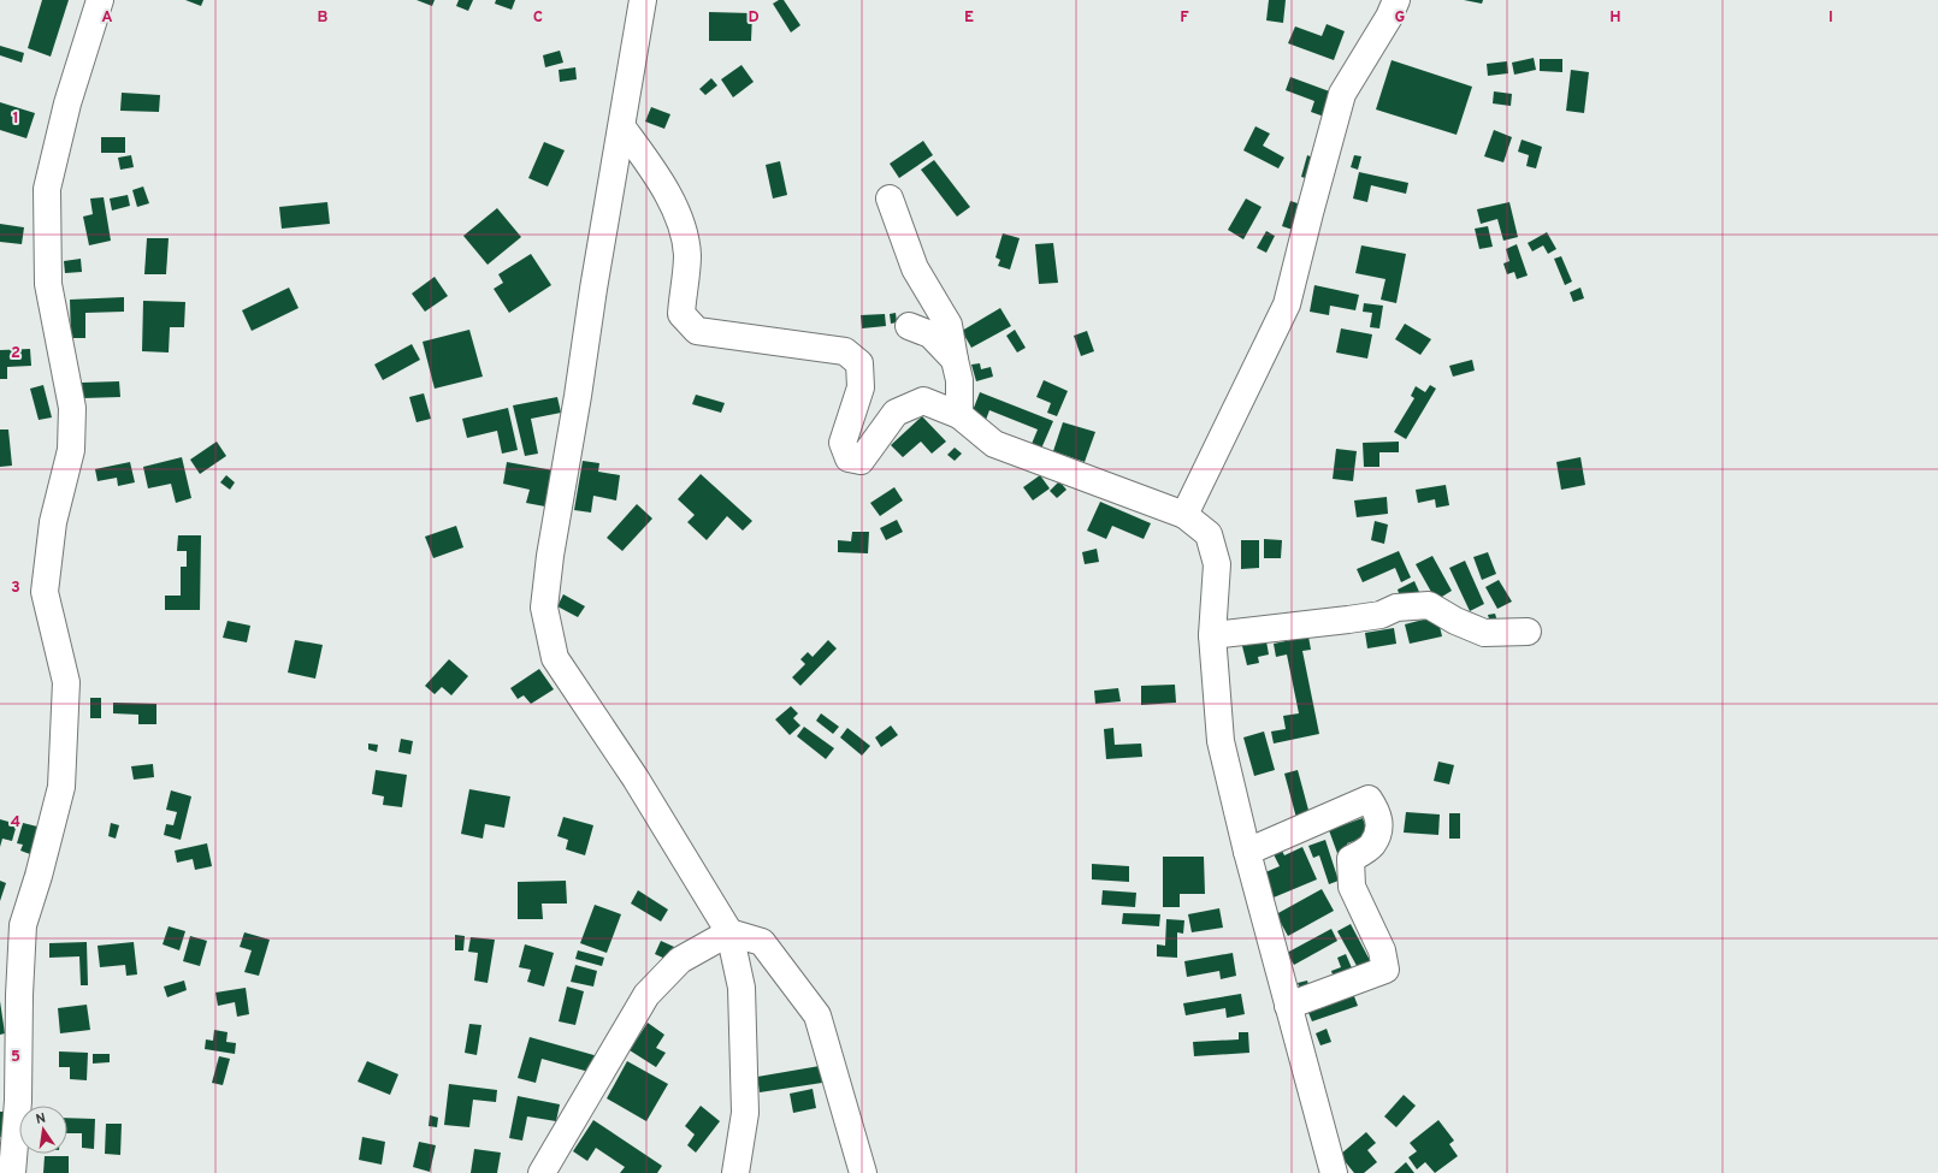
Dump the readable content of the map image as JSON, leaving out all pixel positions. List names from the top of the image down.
{
  "north": "top",
  "grid": {
    "columns": [
      "A",
      "B",
      "C",
      "D",
      "E",
      "F",
      "G",
      "H",
      "I"
    ],
    "rows": [
      "1",
      "2",
      "3",
      "4",
      "5"
    ]
  }
}
